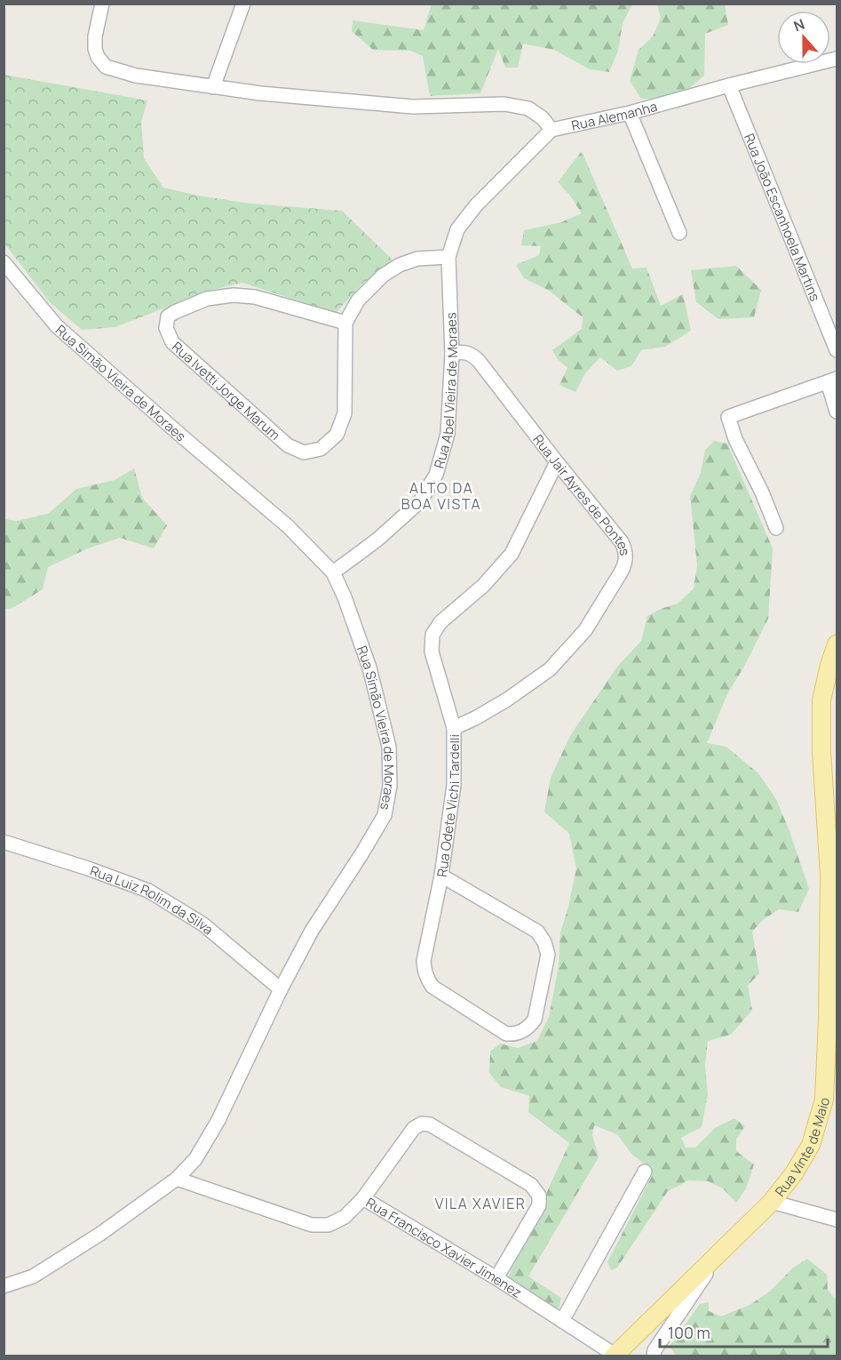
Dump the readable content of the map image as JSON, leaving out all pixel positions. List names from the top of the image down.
{
  "streets": {
    "main road": ["Rua Vinte de Maio"],
    "street": [
      "Rua Alemanha",
      "Rua João Escanhoela Martins",
      "Rua Simão Vieira de Moraes",
      "Rua Ivetti Jorge Marum",
      "Rua Abel Vieira de Moraes",
      "Rua Jair Ayres de Pontes",
      "Rua Odete Vichi Tardelli",
      "Rua Luiz Rolim da Silva",
      "Rua Francisco Xavier Jimenez"
    ]
  },
  "crossings": [
    ["Rua Alemanha", "Rua João Escanhoela Martins"],
    ["Rua Simão Vieira de Moraes", "Rua Abel Vieira de Moraes"],
    ["Rua Simão Vieira de Moraes", "Rua Luiz Rolim da Silva"],
    ["Rua Simão Vieira de Moraes", "Rua Francisco Xavier Jimenez"],
    ["Rua Ivetti Jorge Marum", "Rua Abel Vieira de Moraes"],
    ["Rua Abel Vieira de Moraes", "Rua Jair Ayres de Pontes"],
    ["Rua Jair Ayres de Pontes", "Rua Odete Vichi Tardelli"],
    ["Rua Vinte de Maio", "Rua Francisco Xavier Jimenez"]
  ],
  "districts": ["ALTO DA BOA VISTA", "VILA XAVIER"],
  "scale_bar": "100 m",
  "north": "top"
}
